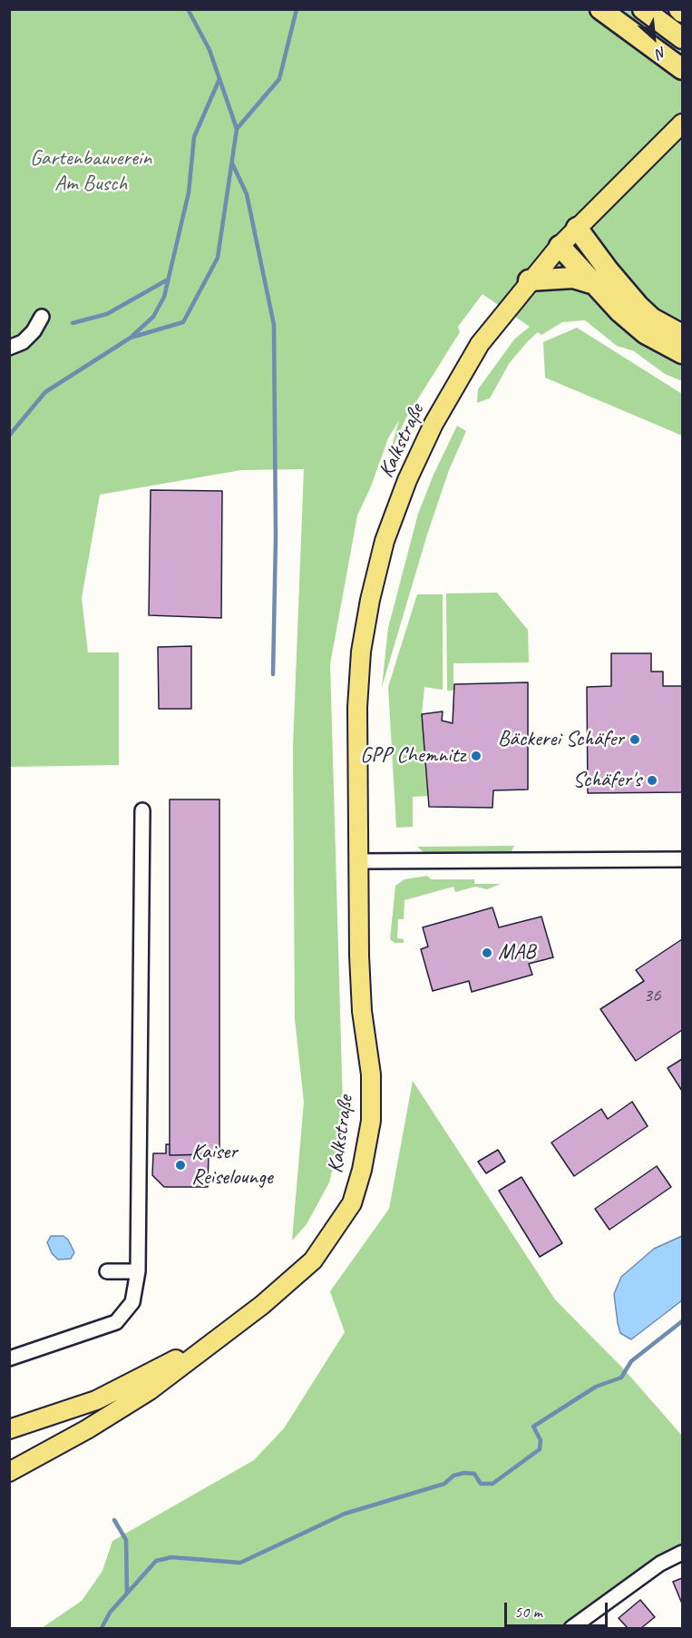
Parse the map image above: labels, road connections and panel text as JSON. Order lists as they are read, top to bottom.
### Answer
{
  "streets": {
    "main road": ["Kalkstraße"]
  },
  "parks": ["Gartenbauverein Am Busch"],
  "places": [
    "Bäckerei Schäfer",
    "GPP Chemnitz",
    "Schäfer's",
    "MAB",
    "Kaiser Reiselounge"
  ],
  "house_numbers": ["36"],
  "scale_bar": "50 m",
  "north": "bottom right"
}
